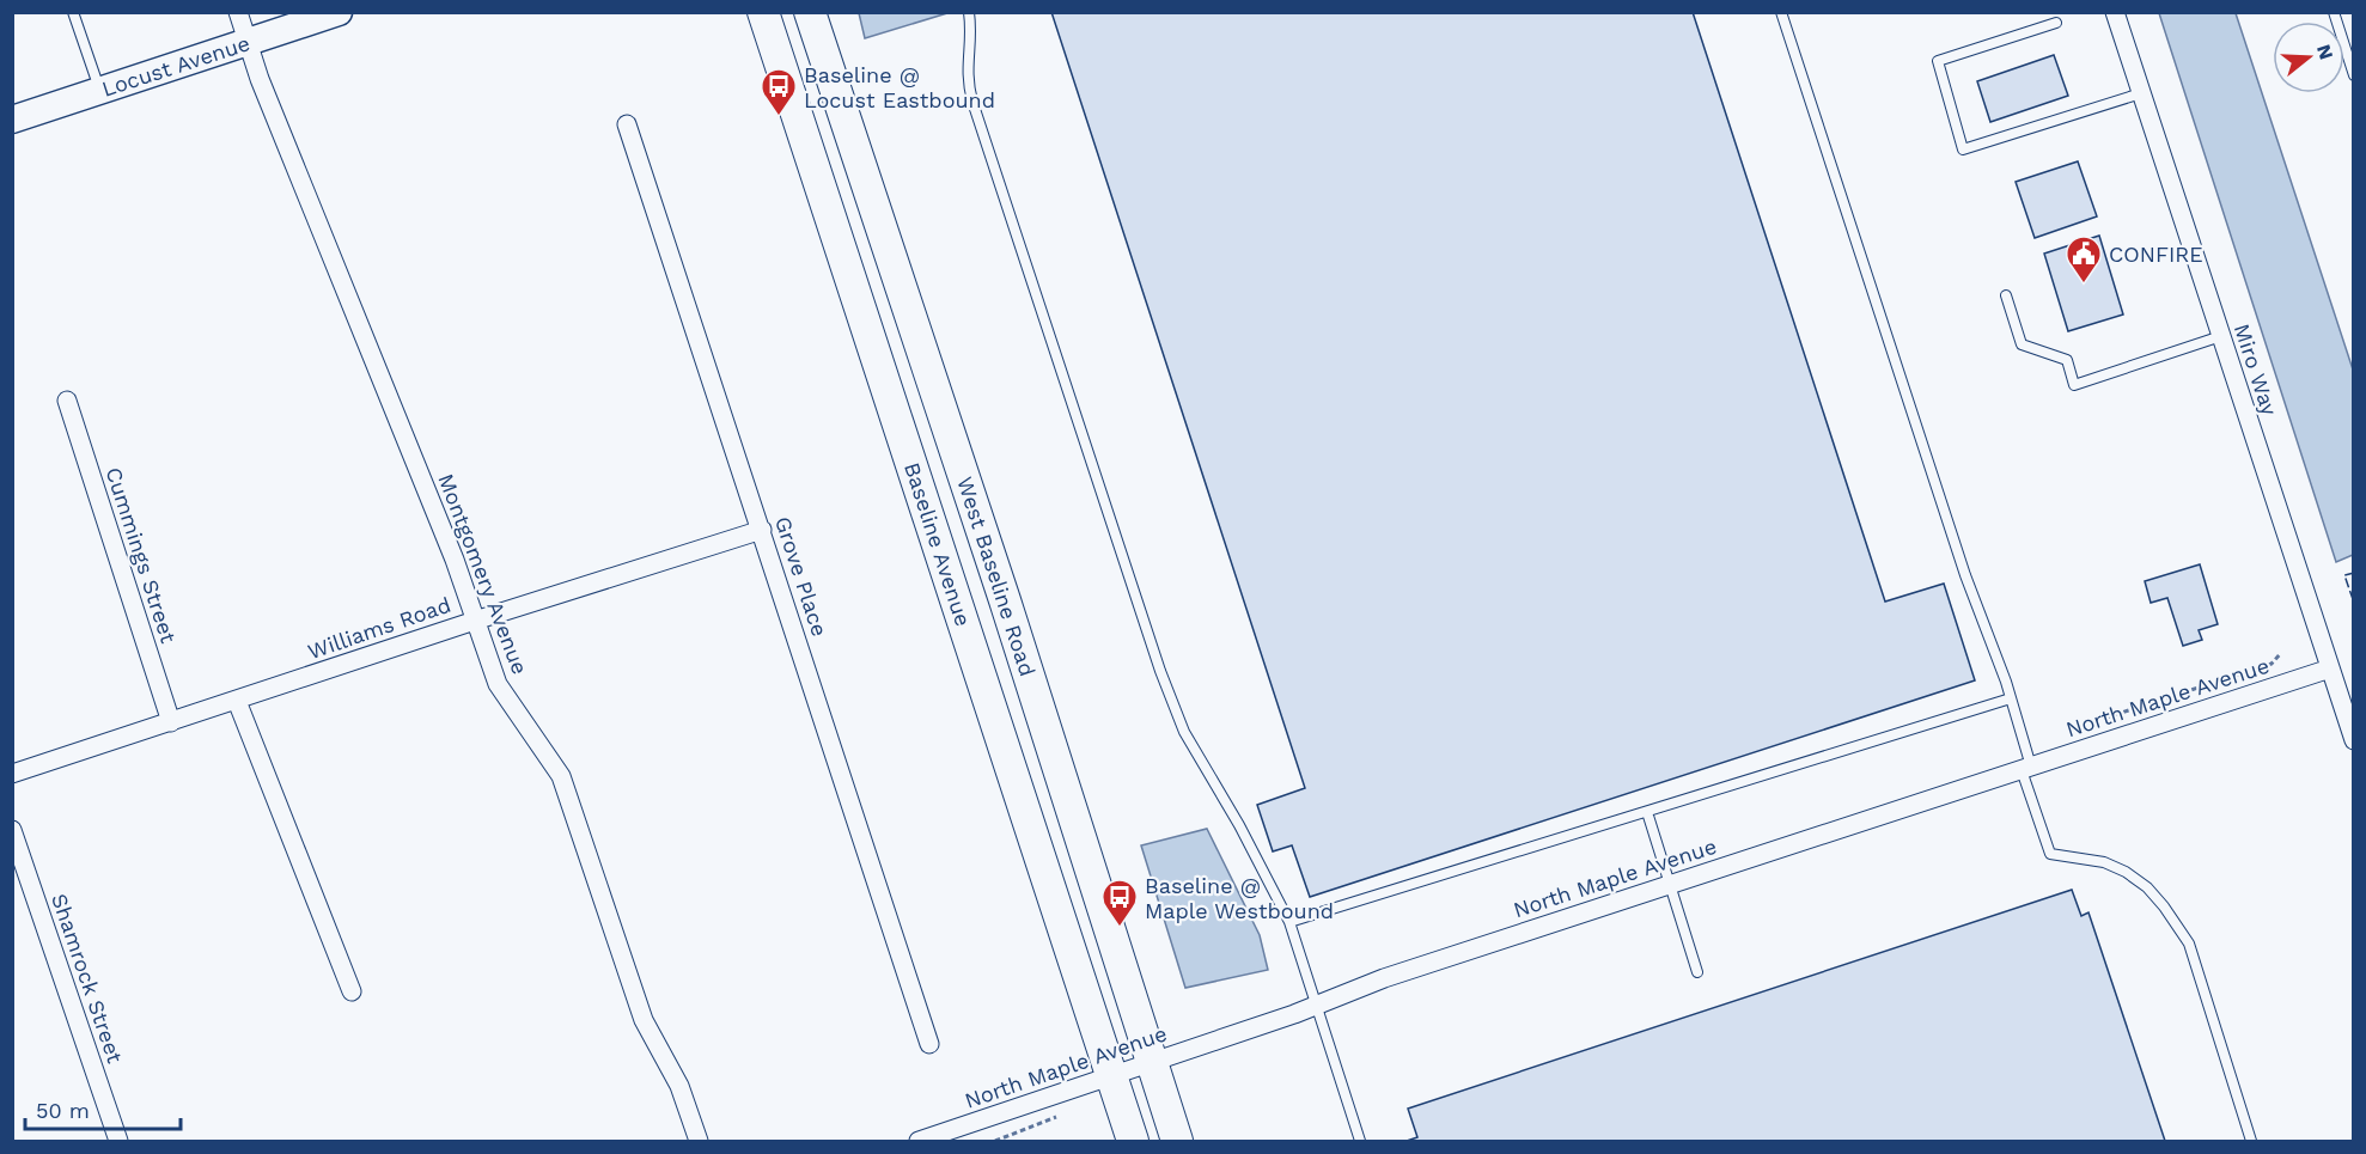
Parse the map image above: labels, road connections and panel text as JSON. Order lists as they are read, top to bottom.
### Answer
{
  "streets": {
    "main road": ["Baseline Avenue", "West Baseline Road"],
    "street": [
      "Locust Avenue",
      "Miro Way",
      "Cummings Street",
      "Montgomery Avenue",
      "Grove Place",
      "Williams Road",
      "North Maple Avenue",
      "Shamrock Street"
    ]
  },
  "crossings": [
    ["Locust Avenue", "Montgomery Avenue"],
    ["Miro Way", "North Maple Avenue"],
    ["Baseline Avenue", "North Maple Avenue"],
    ["Cummings Street", "Williams Road"],
    ["Montgomery Avenue", "Williams Road"],
    ["Grove Place", "Williams Road"],
    ["West Baseline Road", "North Maple Avenue"]
  ],
  "places": {
    "bus stop": ["Baseline @ Locust Eastbound", "Baseline @ Maple Westbound"],
    "public building": ["CONFIRE"]
  },
  "scale_bar": "50 m",
  "north": "right"
}
